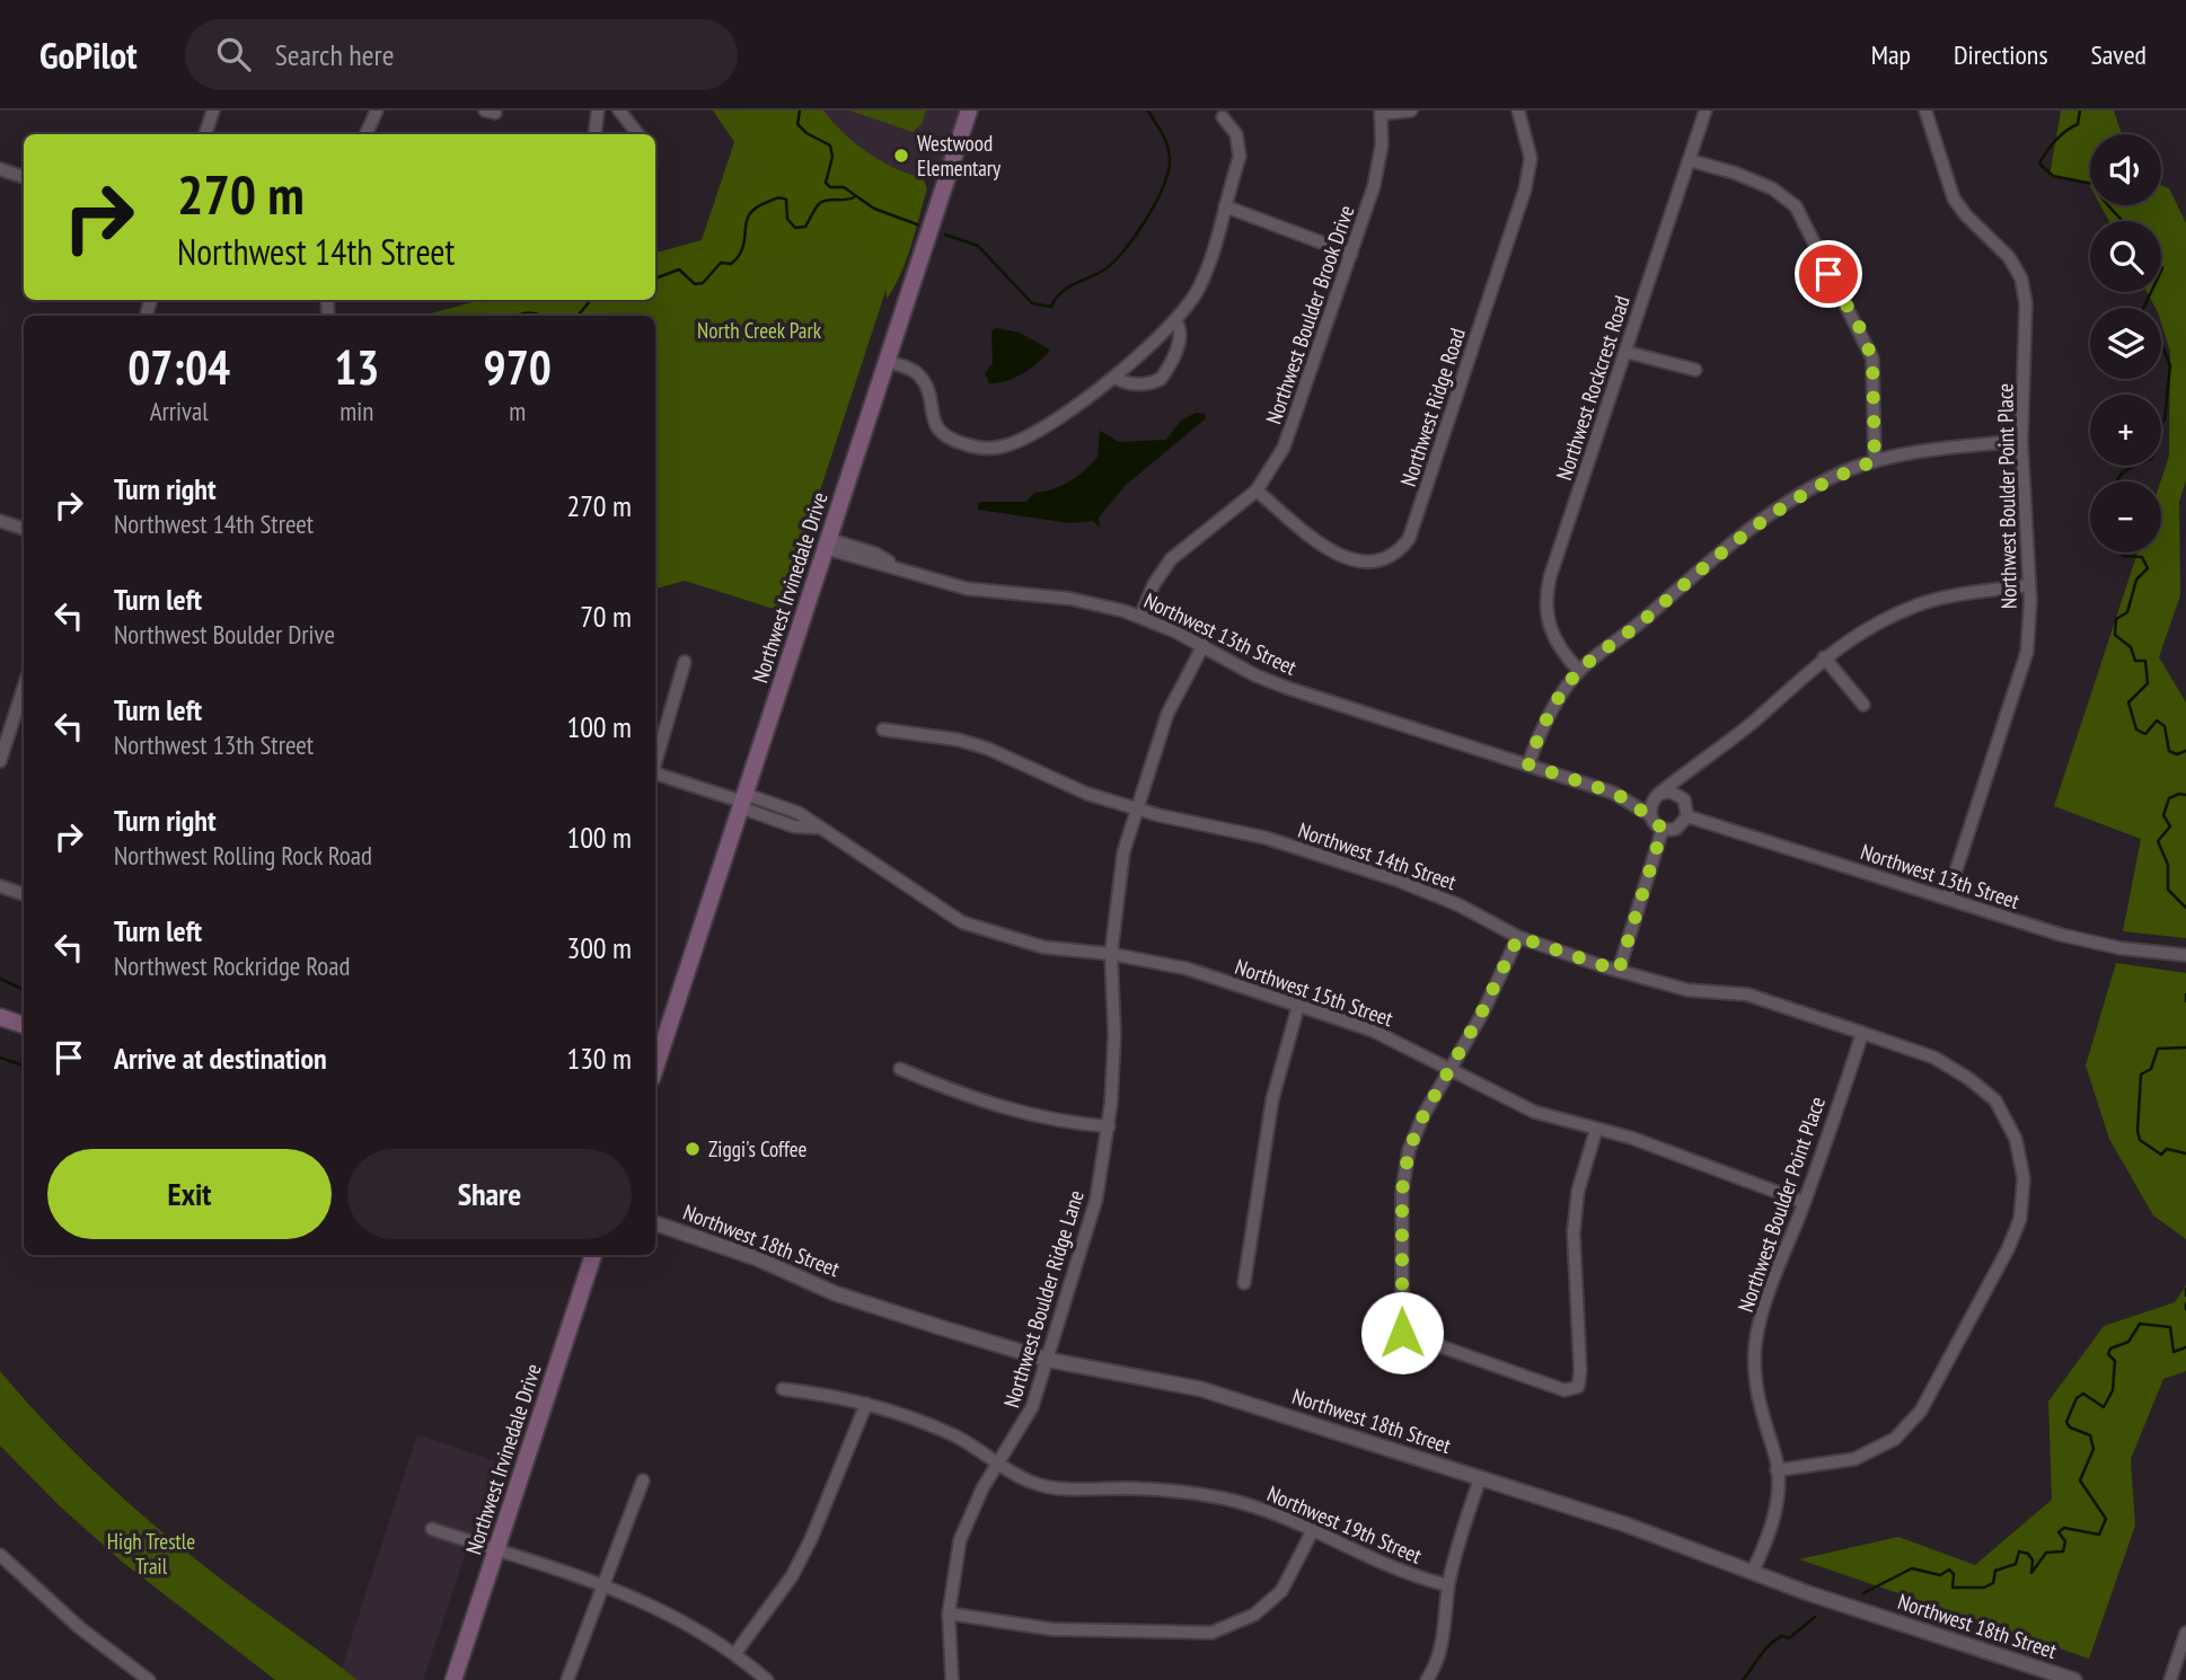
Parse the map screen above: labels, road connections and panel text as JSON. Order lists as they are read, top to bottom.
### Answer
{
  "streets": {
    "main road": ["Northwest Irvinedale Drive"],
    "street": [
      "Northwest Boulder Brook Drive",
      "Northwest Rockcrest Road",
      "Northwest Ridge Road",
      "Northwest Boulder Point Place",
      "Northwest 13th Street",
      "Northwest 14th Street",
      "Northwest 15th Street",
      "Northwest 18th Street",
      "Northwest Boulder Ridge Lane",
      "Northwest 19th Street"
    ]
  },
  "crossings": [
    ["Northwest Boulder Brook Drive", "Northwest Ridge Road"],
    ["Northwest Boulder Brook Drive", "Northwest 13th Street"],
    ["Northwest Boulder Point Place", "Northwest 13th Street"],
    ["Northwest Boulder Point Place", "Northwest 14th Street"],
    ["Northwest Boulder Point Place", "Northwest 15th Street"],
    ["Northwest Boulder Point Place", "Northwest 18th Street"],
    ["Northwest Irvinedale Drive", "Northwest 13th Street"],
    ["Northwest Irvinedale Drive", "Northwest 15th Street"],
    ["Northwest 13th Street", "Northwest Boulder Ridge Lane"],
    ["Northwest 14th Street", "Northwest Boulder Ridge Lane"],
    ["Northwest 15th Street", "Northwest Boulder Ridge Lane"],
    ["Northwest 18th Street", "Northwest Boulder Ridge Lane"],
    ["Northwest Boulder Ridge Lane", "Northwest 19th Street"]
  ],
  "parks": ["North Creek Park", "High Trestle Trail"],
  "places": ["Westwood Elementary", "Ziggi's Coffee"],
  "page": {
    "header": "GoPilot",
    "search": "Search here",
    "nav": ["Map", "Directions", "Saved"],
    "map_buttons": ["+", "−"],
    "turn": ["270 m", "Northwest 14th Street"],
    "eta": [
      "07:04",
      "Arrival",
      "13",
      "min",
      "970",
      "m"
    ],
    "list": [
      {
        "name": "Turn right",
        "note": "Northwest 14th Street",
        "value": "270 m"
      },
      {
        "name": "Turn left",
        "note": "Northwest Boulder Drive",
        "value": "70 m"
      },
      {
        "name": "Turn left",
        "note": "Northwest 13th Street",
        "value": "100 m"
      },
      {
        "name": "Turn right",
        "note": "Northwest Rolling Rock Road",
        "value": "100 m"
      },
      {
        "name": "Turn left",
        "note": "Northwest Rockridge Road",
        "value": "300 m"
      },
      {
        "name": "Arrive at destination",
        "value": "130 m"
      }
    ],
    "buttons": ["Exit", "Share"]
  }
}
